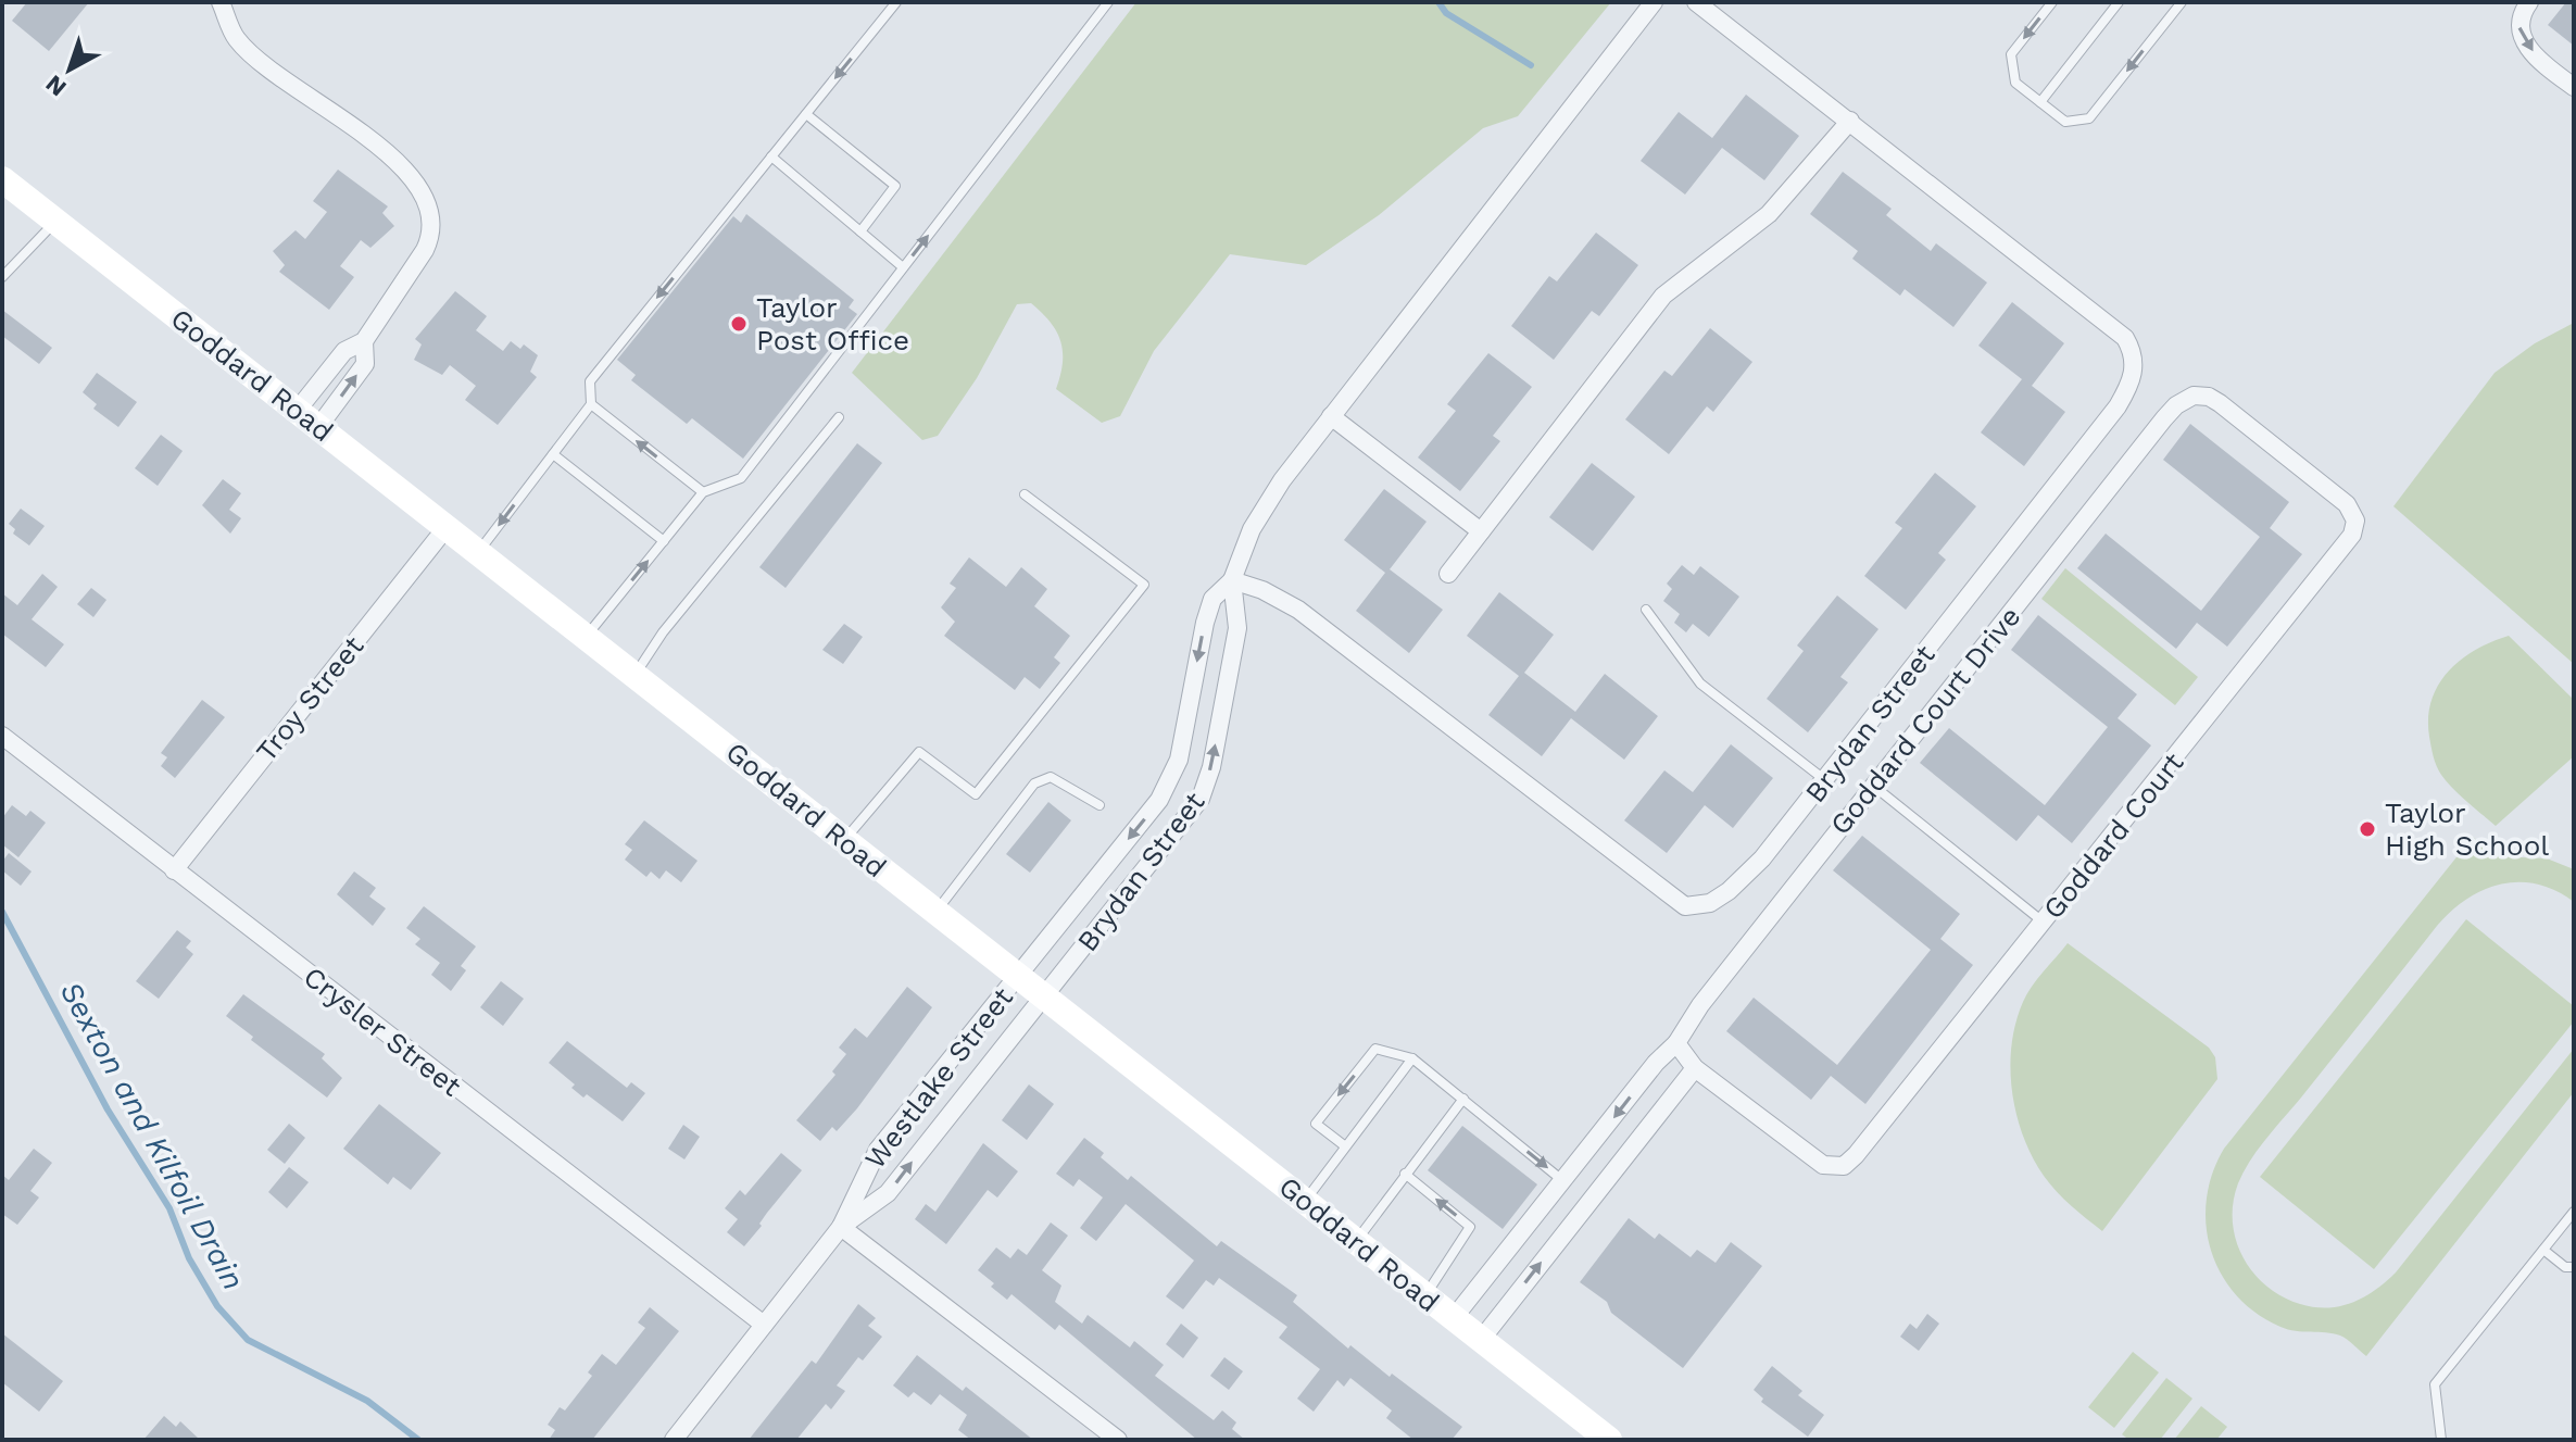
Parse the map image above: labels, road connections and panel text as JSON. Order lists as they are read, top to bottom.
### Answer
{
  "streets": {
    "main road": ["Goddard Road"],
    "street": [
      "Troy Street",
      "Goddard Court Drive",
      "Brydan Street",
      "Goddard Court",
      "Crysler Street",
      "Westlake Street"
    ]
  },
  "crossings": [
    ["Goddard Road", "Troy Street"],
    ["Goddard Road", "Brydan Street"],
    ["Goddard Road", "Westlake Street"],
    ["Troy Street", "Crysler Street"],
    ["Goddard Court Drive", "Goddard Court"],
    ["Brydan Street", "Westlake Street"],
    ["Crysler Street", "Westlake Street"]
  ],
  "water": ["Sexton and Kilfoil Drain"],
  "places": ["Taylor Post Office", "Taylor High School"],
  "north": "bottom left"
}
